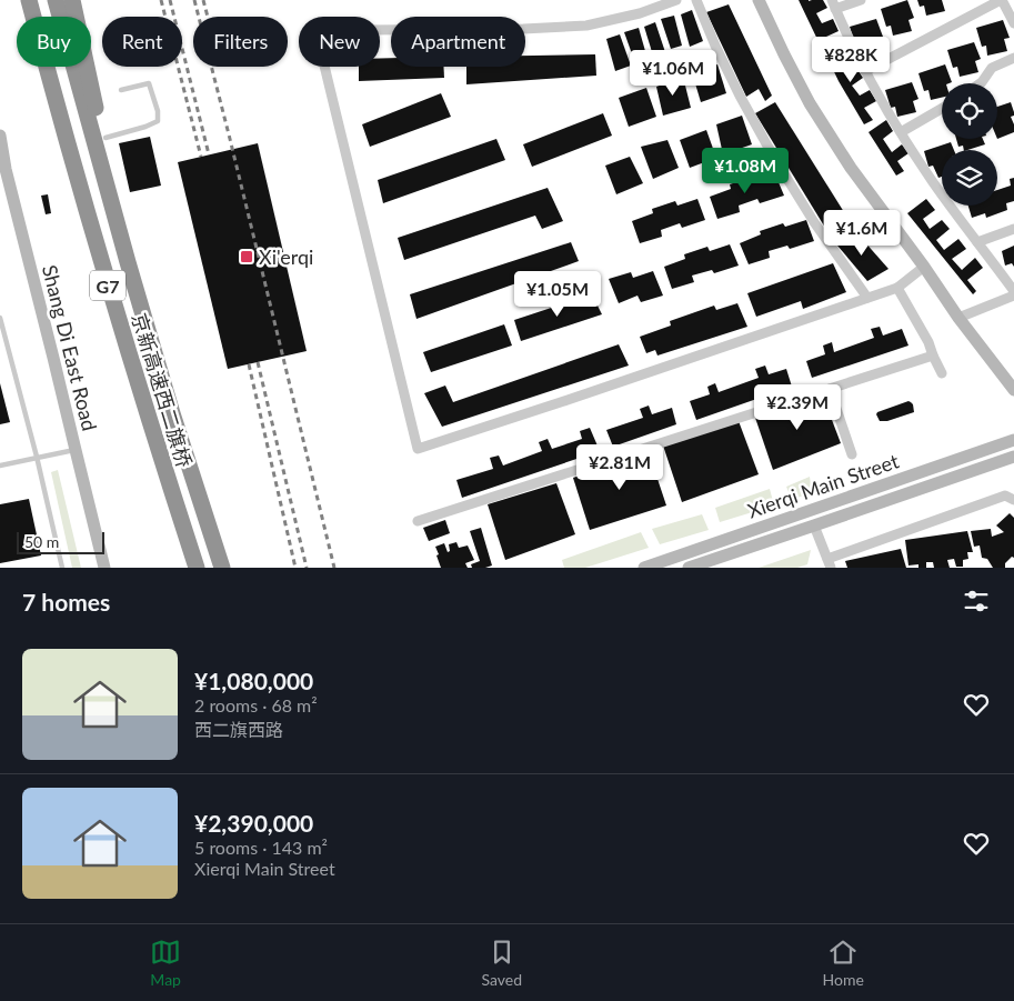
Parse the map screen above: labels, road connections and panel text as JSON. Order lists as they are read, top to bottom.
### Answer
{
  "streets": {
    "highway": ["G7", "京新高速西二旗桥"],
    "street": ["Shang Di East Road", "Xierqi Main Street"]
  },
  "places": {
    "transit": ["Xi'erqi"]
  },
  "scale_bar": "50 m",
  "page": {
    "chip": [
      "Buy",
      "Rent",
      "Filters",
      "New",
      "Apartment"
    ],
    "price": [
      "¥828K",
      "¥1.06M",
      "¥1.08M",
      "¥1.6M",
      "¥1.05M",
      "¥2.39M",
      "¥2.81M"
    ],
    "scale": "50 m",
    "heading": "7 homes",
    "list": [
      {
        "name": "¥1,080,000",
        "note": "2 rooms · 68 m² · 西二旗西路"
      },
      {
        "name": "¥2,390,000",
        "note": "5 rooms · 143 m² · Xierqi Main Street"
      }
    ],
    "tabs": ["Map", "Saved", "Home"]
  }
}
